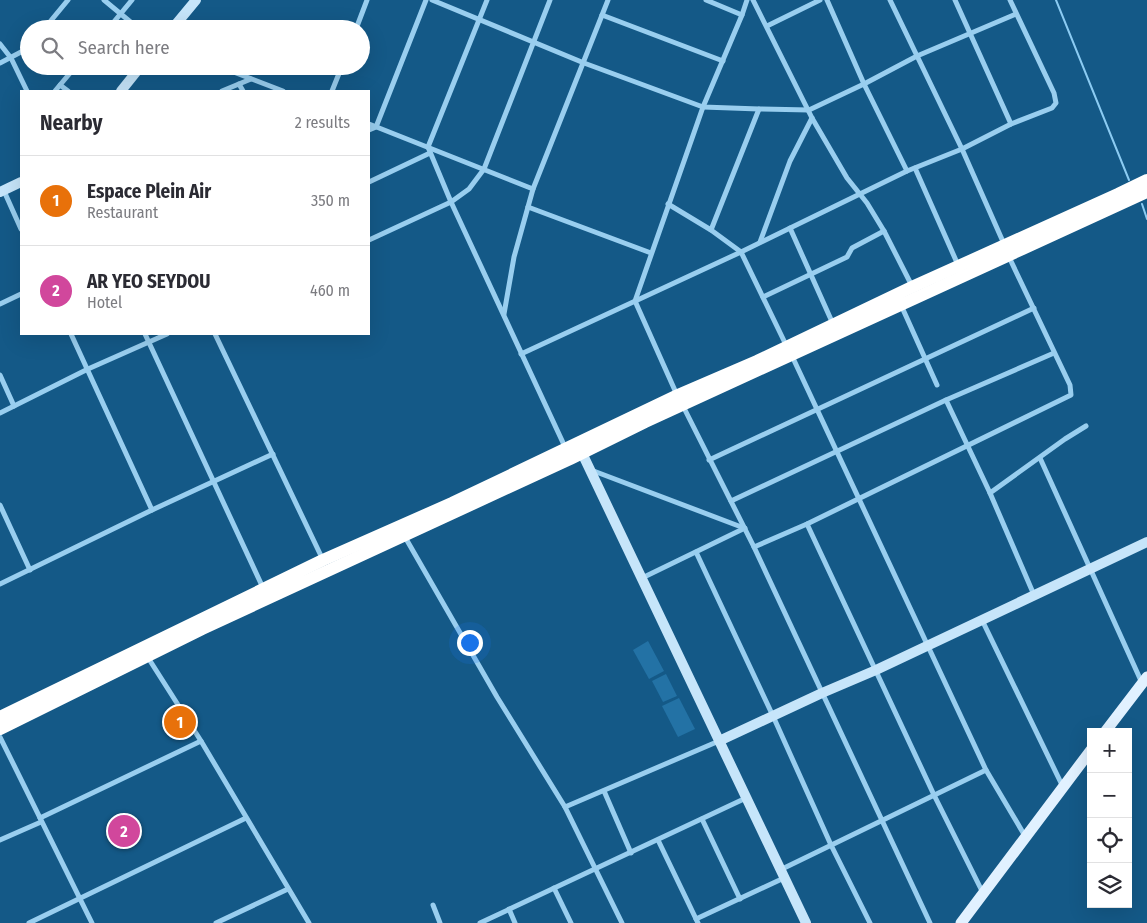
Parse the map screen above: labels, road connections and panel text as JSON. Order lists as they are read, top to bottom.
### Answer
{
  "page": {
    "search": "Search here",
    "heading": ["Nearby", "2 results"],
    "list": [
      {
        "mark": "1",
        "name": "Espace Plein Air",
        "note": "Restaurant",
        "value": "350 m"
      },
      {
        "mark": "2",
        "name": "AR YEO SEYDOU",
        "note": "Hotel",
        "value": "460 m"
      }
    ],
    "pins": ["1", "2"],
    "map_buttons": ["+", "−"]
  }
}
